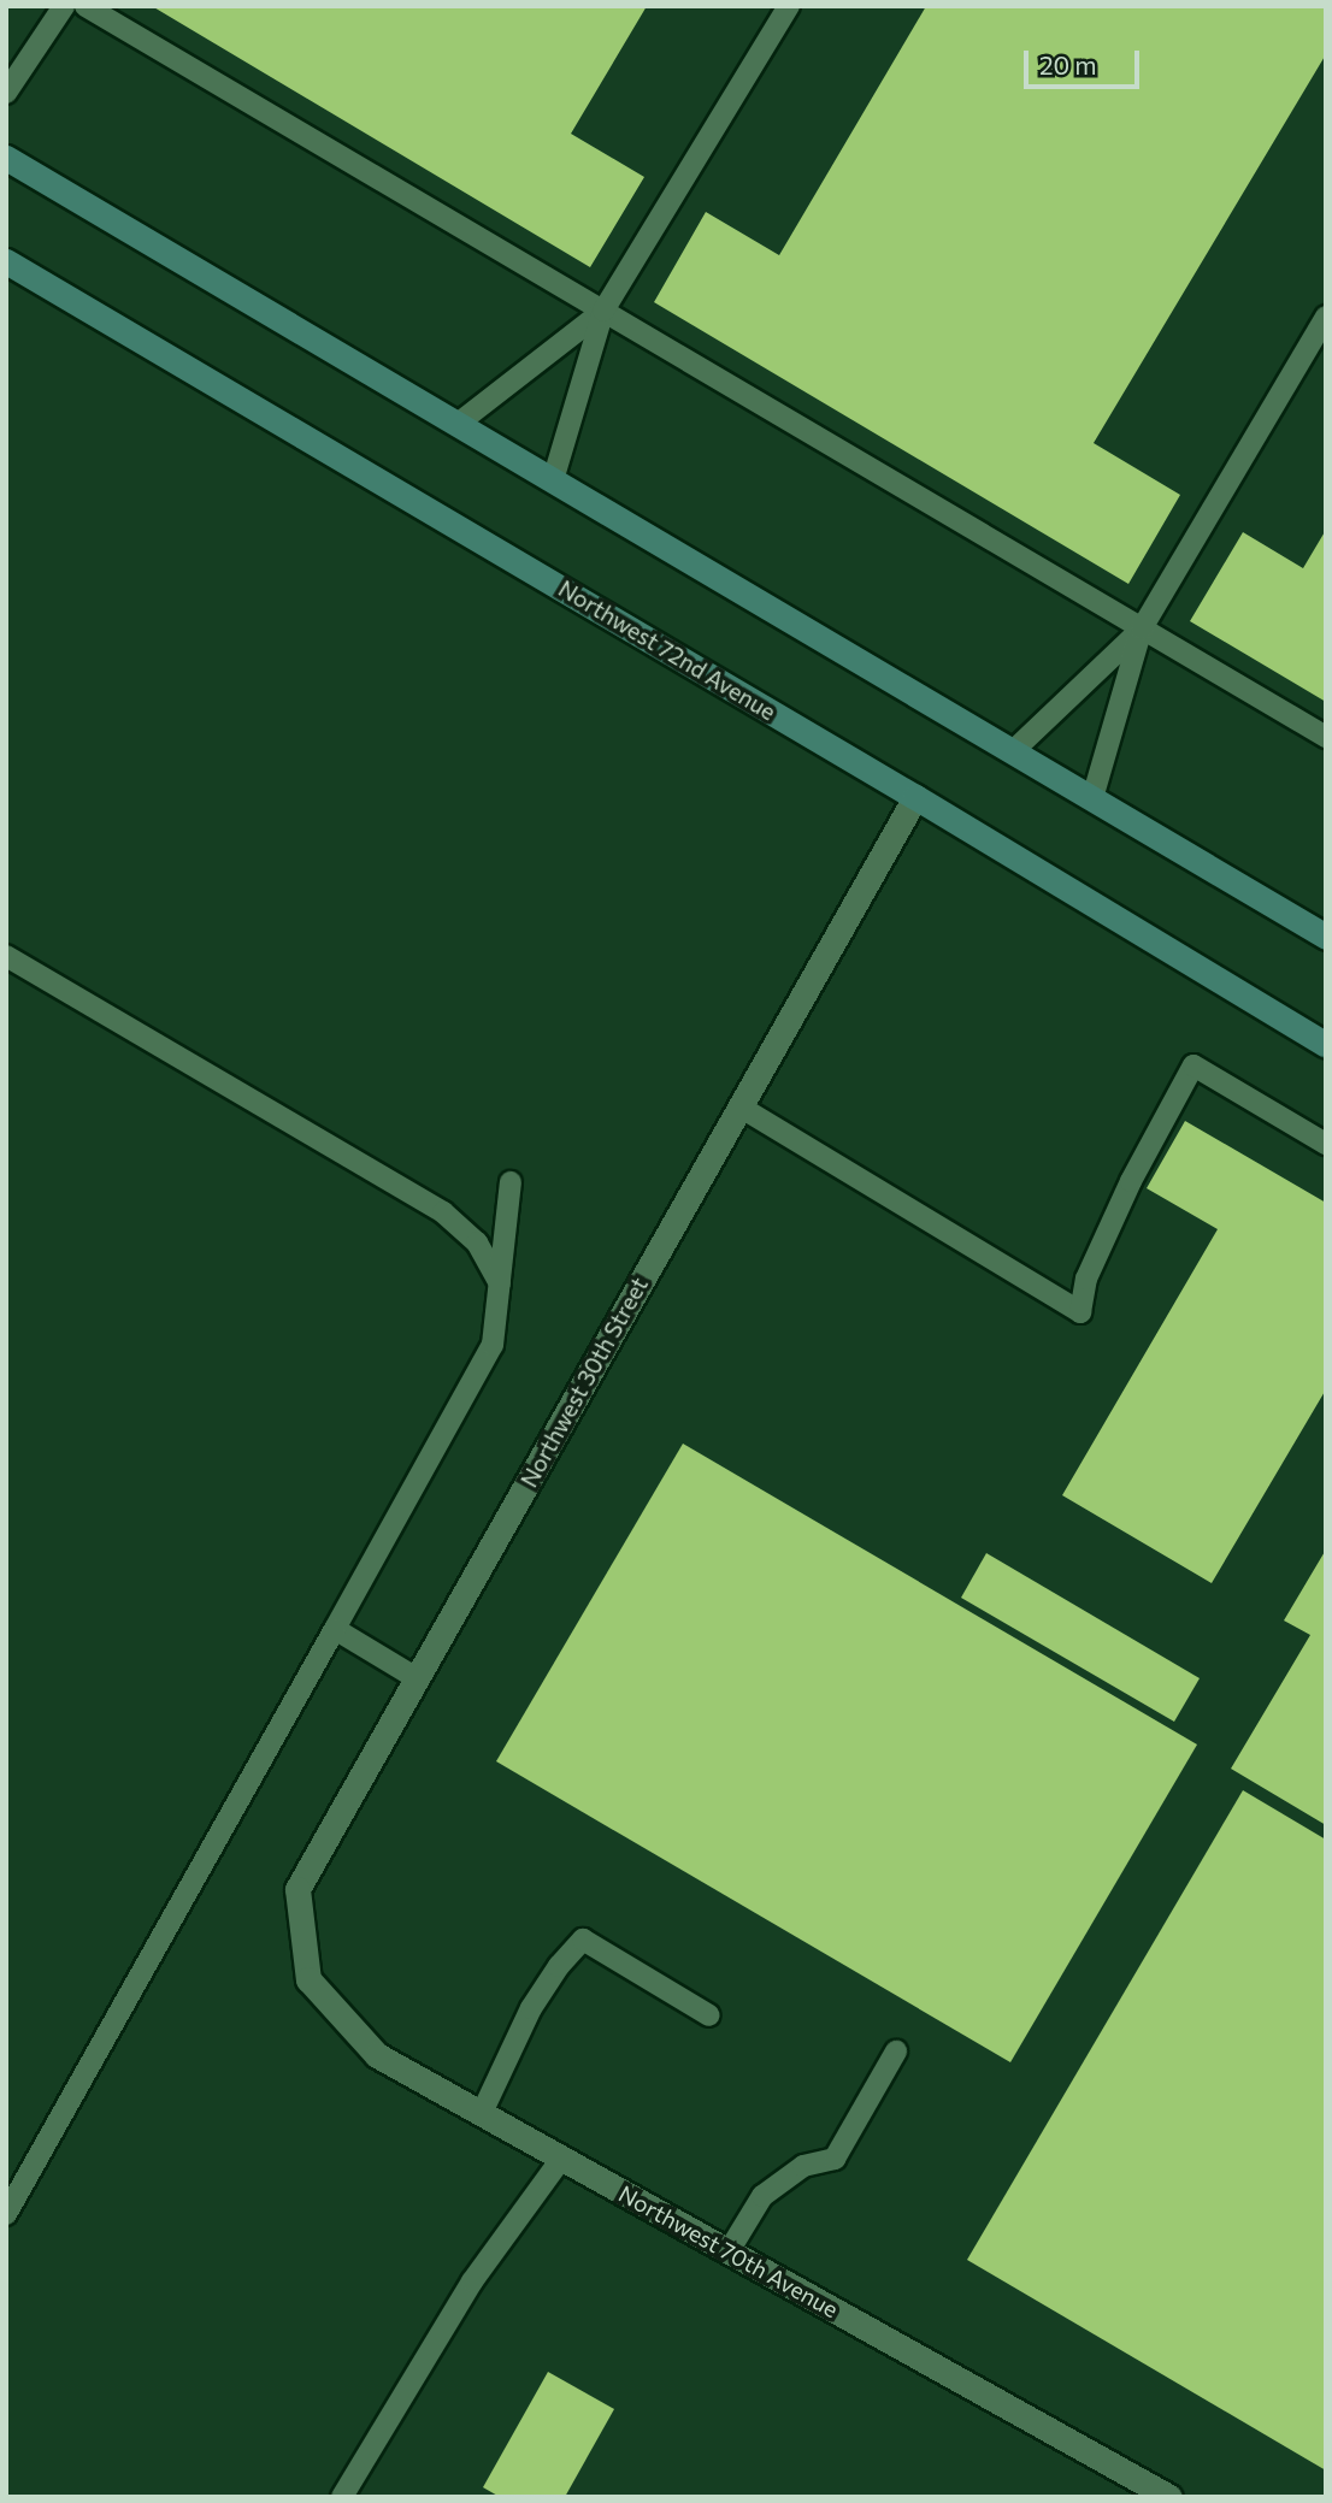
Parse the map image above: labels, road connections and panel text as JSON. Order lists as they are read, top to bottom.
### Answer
{
  "streets": {
    "main road": ["Northwest 72nd Avenue"],
    "street": ["Northwest 30th Street", "Northwest 70th Avenue"]
  },
  "crossings": [
    ["Northwest 72nd Avenue", "Northwest 30th Street"],
    ["Northwest 30th Street", "Northwest 70th Avenue"]
  ],
  "scale_bar": "20 m"
}
